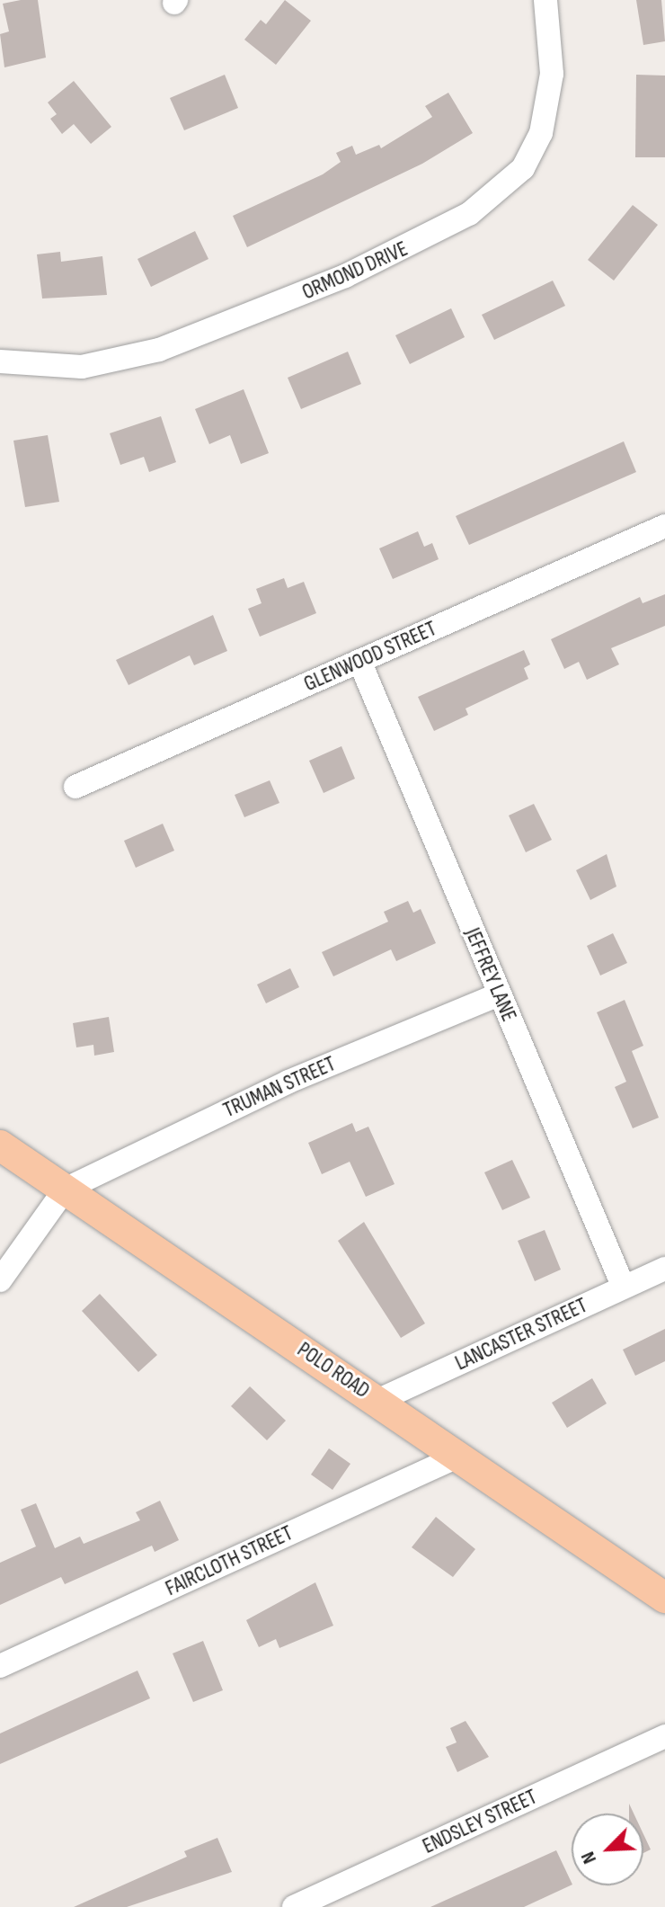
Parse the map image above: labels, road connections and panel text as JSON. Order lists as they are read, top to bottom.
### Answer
{
  "streets": {
    "main road": ["POLO ROAD"],
    "street": [
      "ORMOND DRIVE",
      "GLENWOOD STREET",
      "JEFFREY LANE",
      "TRUMAN STREET",
      "LANCASTER STREET",
      "FAIRCLOTH STREET",
      "ENDSLEY STREET"
    ]
  },
  "crossings": [
    ["GLENWOOD STREET", "JEFFREY LANE"],
    ["JEFFREY LANE", "TRUMAN STREET"],
    ["JEFFREY LANE", "LANCASTER STREET"],
    ["TRUMAN STREET", "POLO ROAD"],
    ["LANCASTER STREET", "POLO ROAD"],
    ["POLO ROAD", "FAIRCLOTH STREET"]
  ],
  "north": "bottom left"
}
